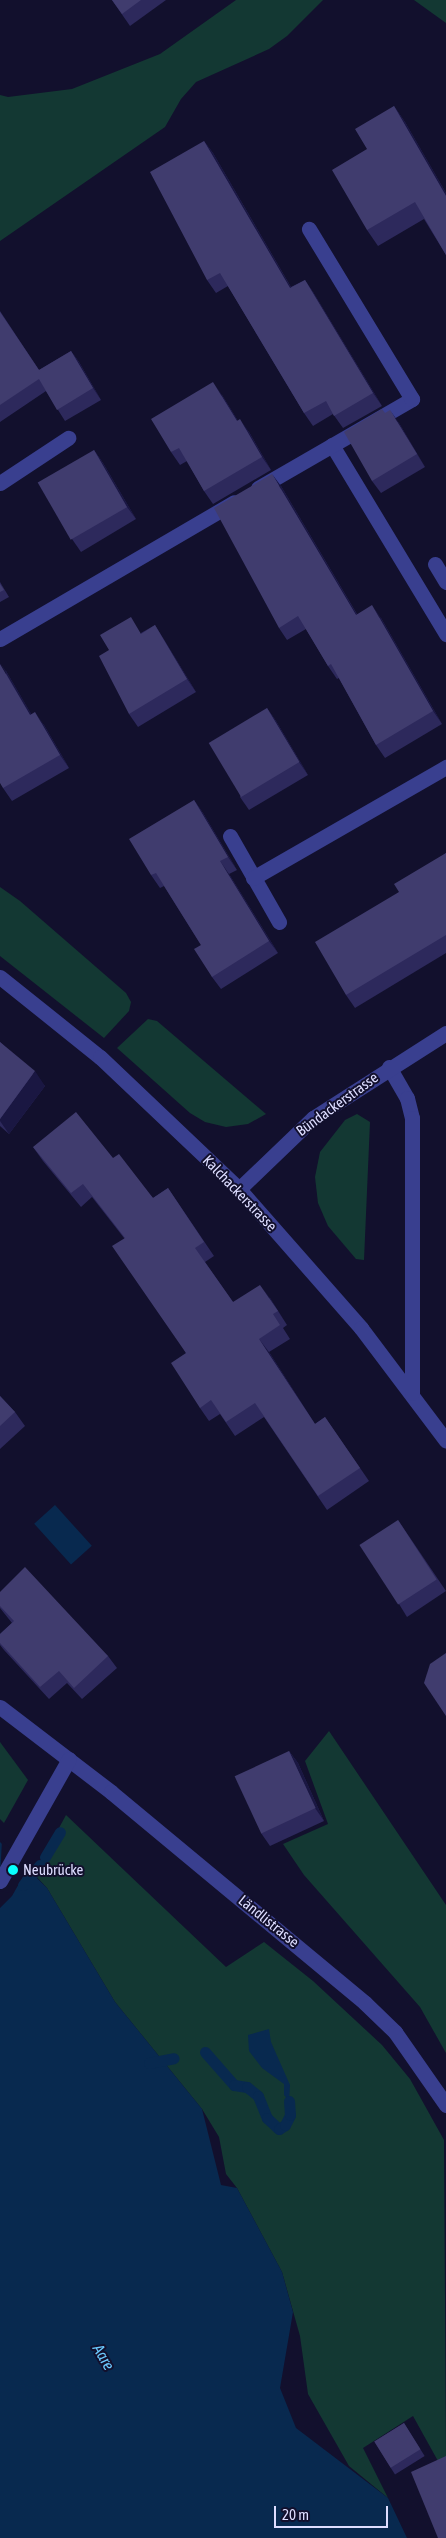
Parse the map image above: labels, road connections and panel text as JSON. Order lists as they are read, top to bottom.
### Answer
{
  "streets": {
    "street": ["Bündackerstrasse", "Kalchackerstrasse", "Ländlistrasse"]
  },
  "crossings": [
    ["Bündackerstrasse", "Kalchackerstrasse"]
  ],
  "water": ["Aare"],
  "places": ["Neubrücke"],
  "scale_bar": "20 m"
}
